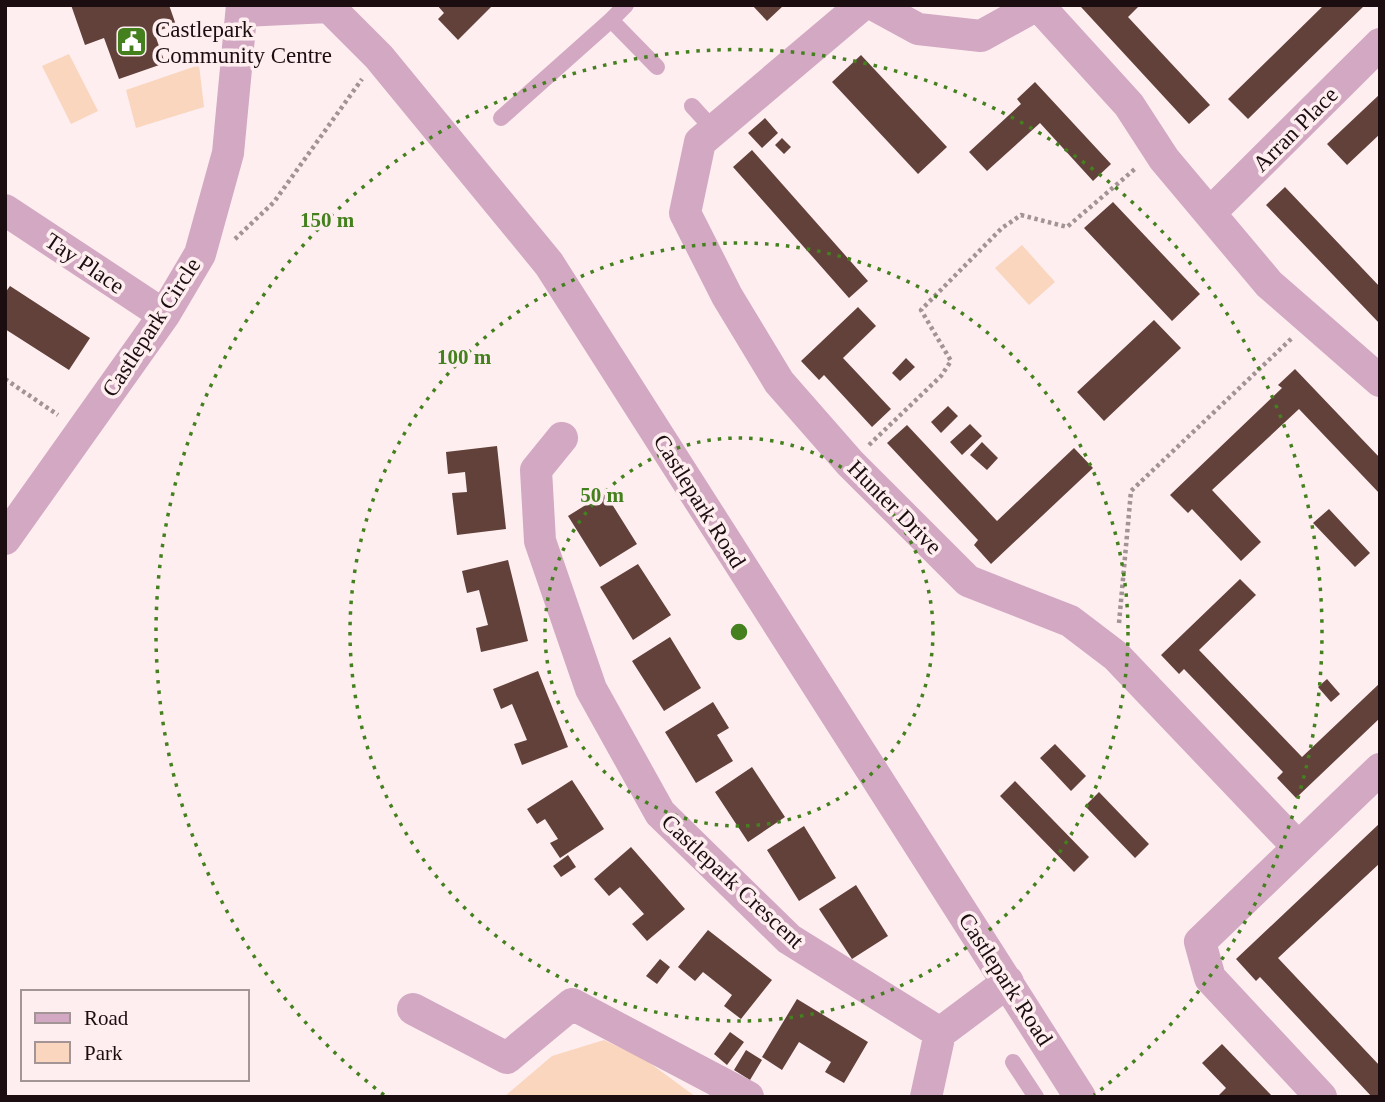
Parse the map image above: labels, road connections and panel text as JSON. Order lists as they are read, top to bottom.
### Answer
{
  "streets": {
    "street": [
      "Arran Place",
      "Tay Place",
      "Castlepark Circle",
      "Castlepark Road",
      "Hunter Drive",
      "Castlepark Crescent"
    ]
  },
  "crossings": [
    ["Tay Place", "Castlepark Circle"],
    ["Castlepark Circle", "Castlepark Road"]
  ],
  "places": {
    "public building": ["Castlepark Community Centre"]
  },
  "legend": ["Road", "Park"],
  "rings": ["150 m", "100 m", "50 m"]
}
